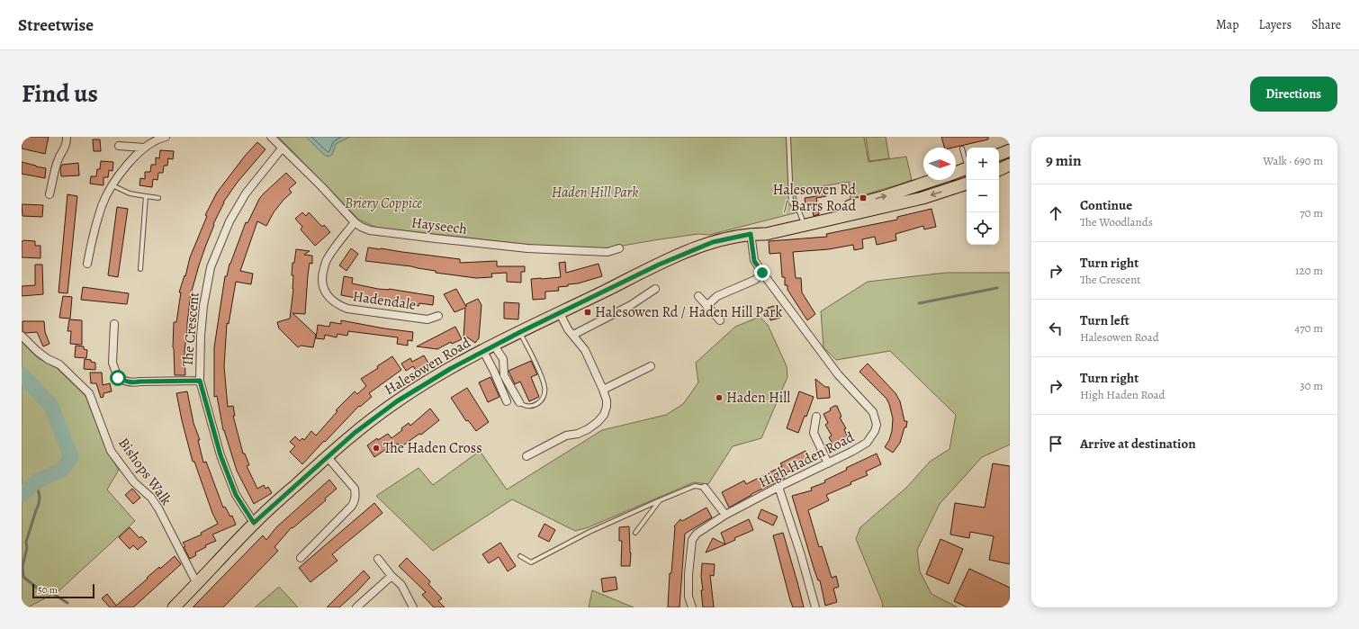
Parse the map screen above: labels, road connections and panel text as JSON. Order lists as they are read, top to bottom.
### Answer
{
  "streets": {
    "main road": ["Halesowen Road"],
    "street": [
      "Hayseech",
      "Hadendale",
      "The Crescent",
      "High Haden Road",
      "Bishops Walk"
    ]
  },
  "crossings": [
    ["Hayseech", "Hadendale"],
    ["Hayseech", "The Crescent"],
    ["The Crescent", "Halesowen Road"],
    ["Halesowen Road", "High Haden Road"],
    ["Halesowen Road", "Bishops Walk"]
  ],
  "parks": ["Haden Hill Park", "Briery Coppice"],
  "places": {
    "transit": ["Halesowen Rd / Barrs Road", "Halesowen Rd / Haden Hill Park"],
    "other": ["Haden Hill", "The Haden Cross"]
  },
  "scale_bar": "50 m",
  "north": "right",
  "page": {
    "header": "Streetwise",
    "nav": ["Map", "Layers", "Share"],
    "title": "Find us",
    "buttons": "Directions",
    "heading": ["9 min", "Walk · 690 m"],
    "map_buttons": ["+", "−"],
    "list": [
      ["Continue", "The Woodlands", "70 m"],
      ["Turn right", "The Crescent", "120 m"],
      ["Turn left", "Halesowen Road", "470 m"],
      ["Turn right", "High Haden Road", "30 m"],
      "Arrive at destination"
    ],
    "scale": "50 m"
  }
}
